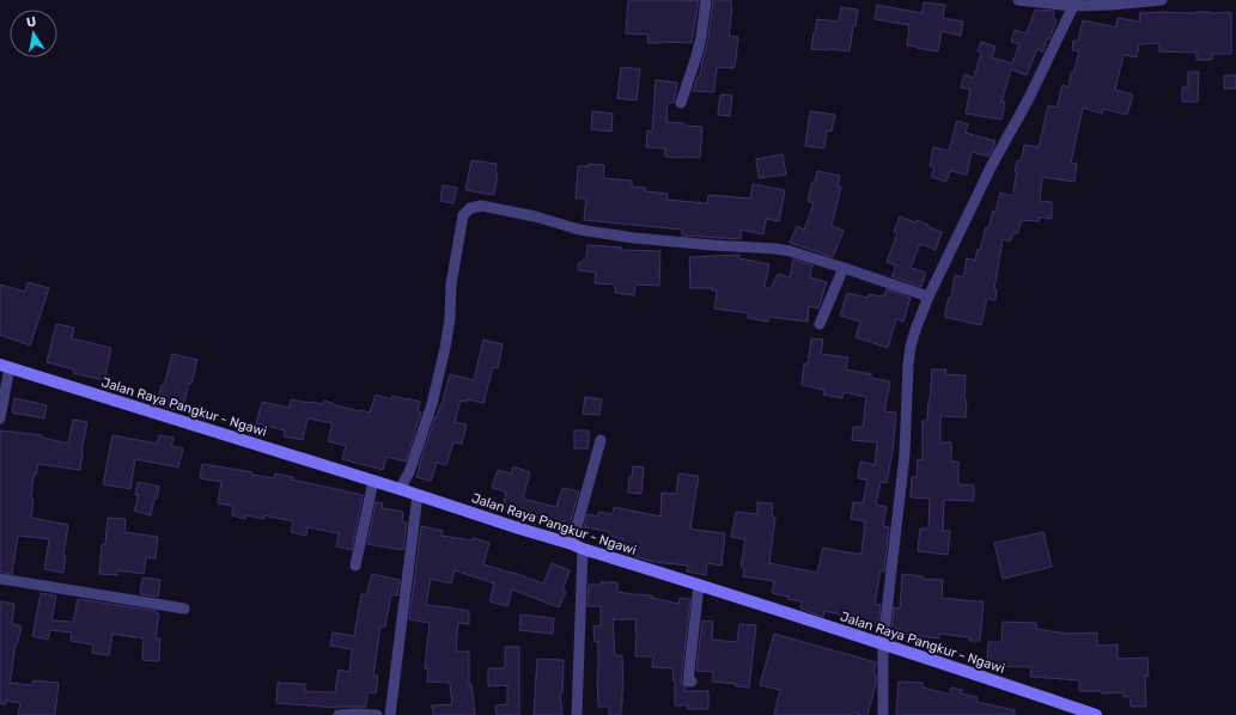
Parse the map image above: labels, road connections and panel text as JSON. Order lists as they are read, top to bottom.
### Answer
{
  "streets": {
    "main road": ["Jalan Raya Pangkur - Ngawi"]
  },
  "north": "top"
}
